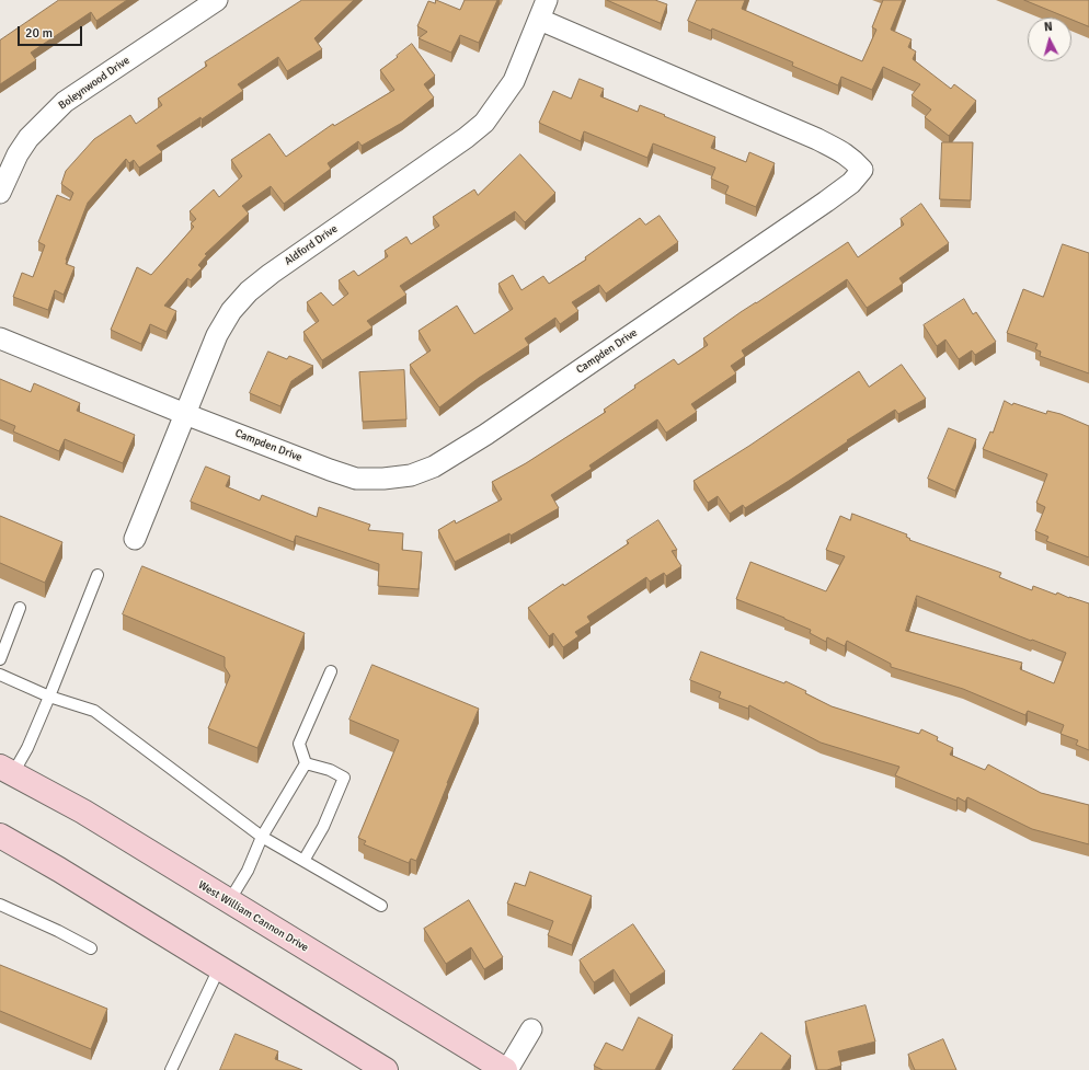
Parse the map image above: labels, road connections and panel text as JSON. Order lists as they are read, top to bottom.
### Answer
{
  "streets": {
    "main road": ["West William Cannon Drive"],
    "street": ["Boleynwood Drive", "Aldford Drive", "Campden Drive"]
  },
  "crossings": [
    ["Aldford Drive", "Campden Drive"]
  ],
  "scale_bar": "20 m",
  "north": "top"
}
